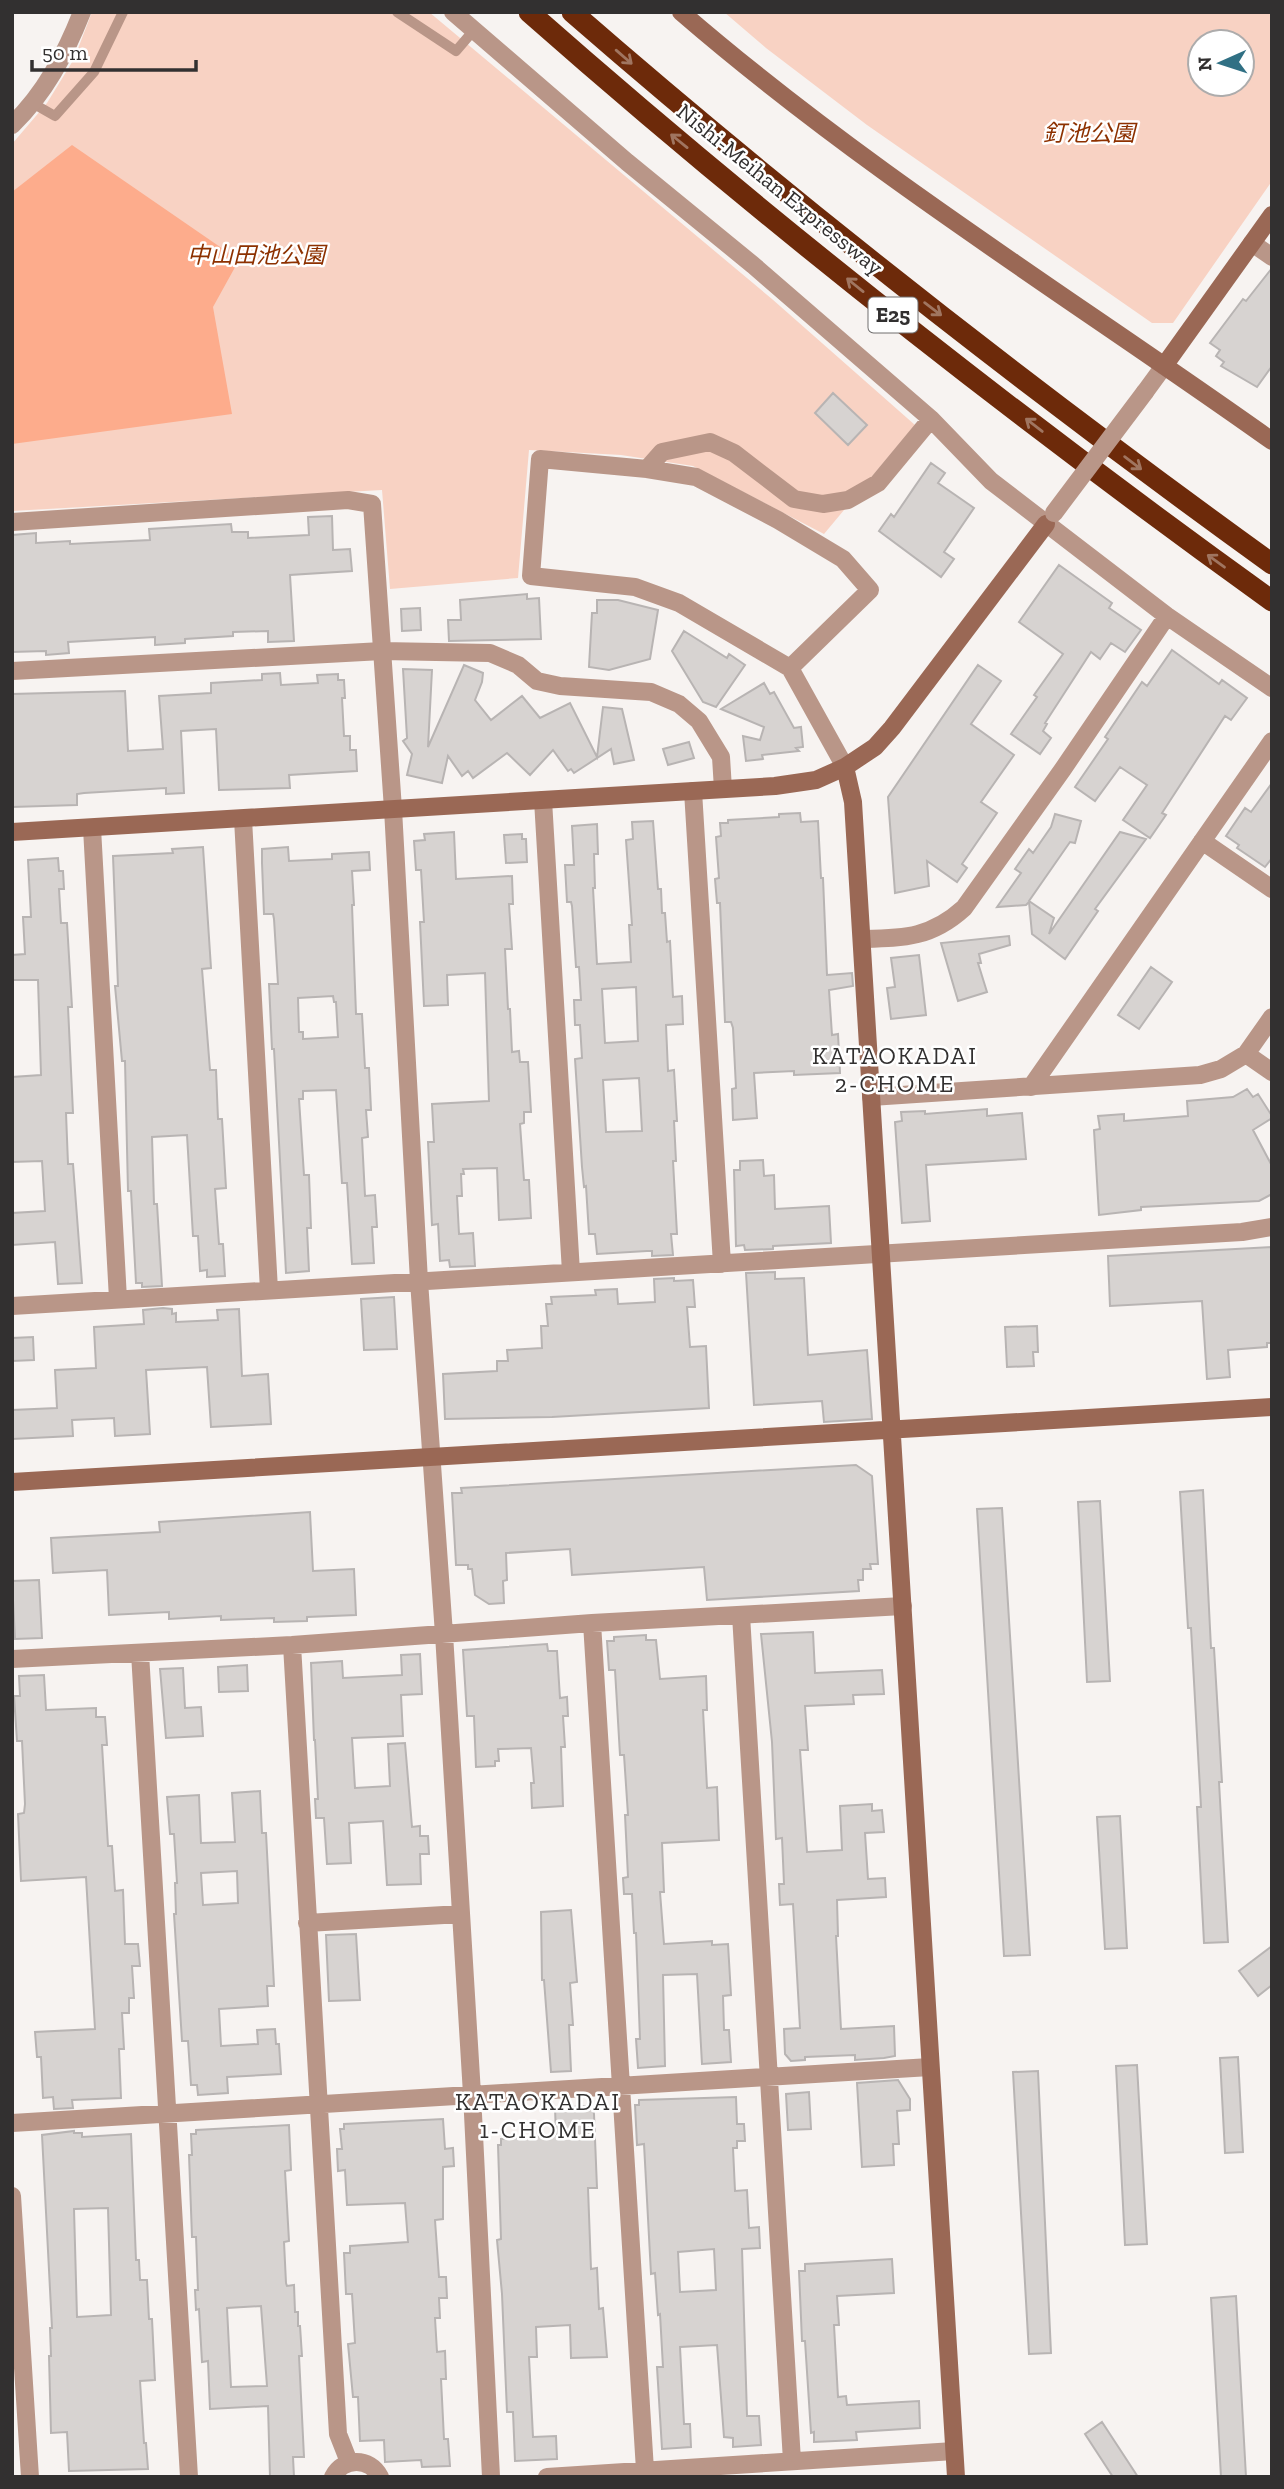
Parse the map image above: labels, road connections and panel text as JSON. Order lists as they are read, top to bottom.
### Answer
{
  "streets": {
    "highway": ["Nishi-Meihan Expressway", "E25"]
  },
  "districts": ["KATAOKADAI 2-CHOME", "KATAOKADAI 1-CHOME"],
  "parks": ["釘池公園", "中山田池公園"],
  "scale_bar": "50 m",
  "north": "left"
}
